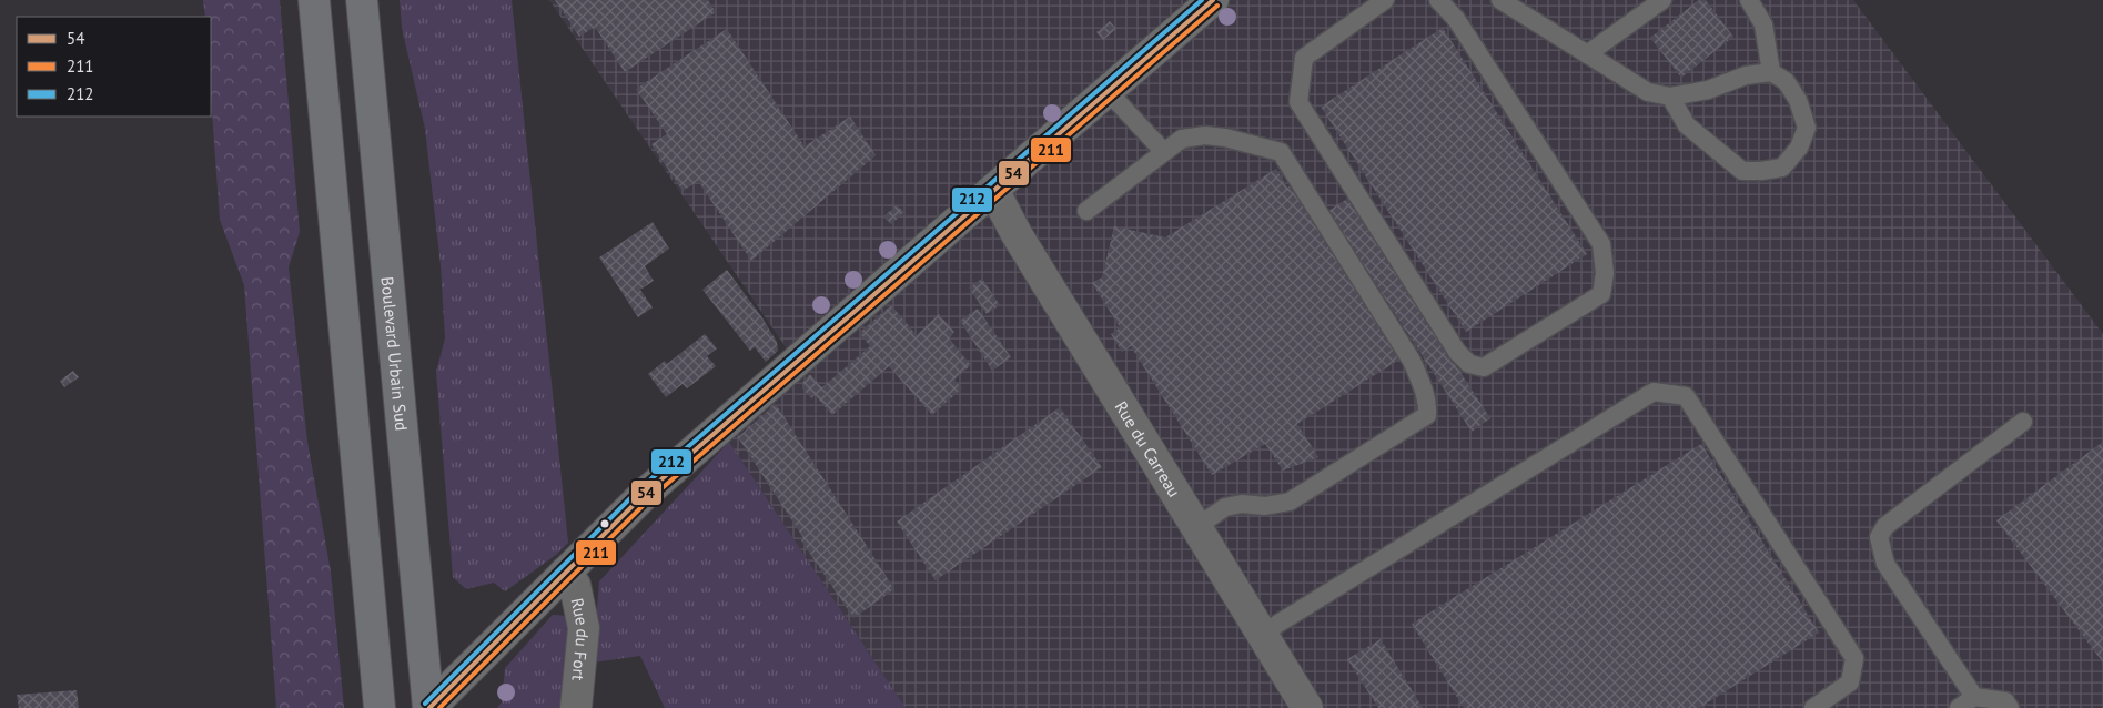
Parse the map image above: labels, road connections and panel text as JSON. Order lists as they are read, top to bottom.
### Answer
{
  "streets": {
    "highway": ["Boulevard Urbain Sud"],
    "street": ["Rue du Carreau", "Rue du Fort"]
  },
  "lines": ["transit line 54", "transit line 212", "transit line 211"],
  "legend": ["54", "211", "212"]
}
